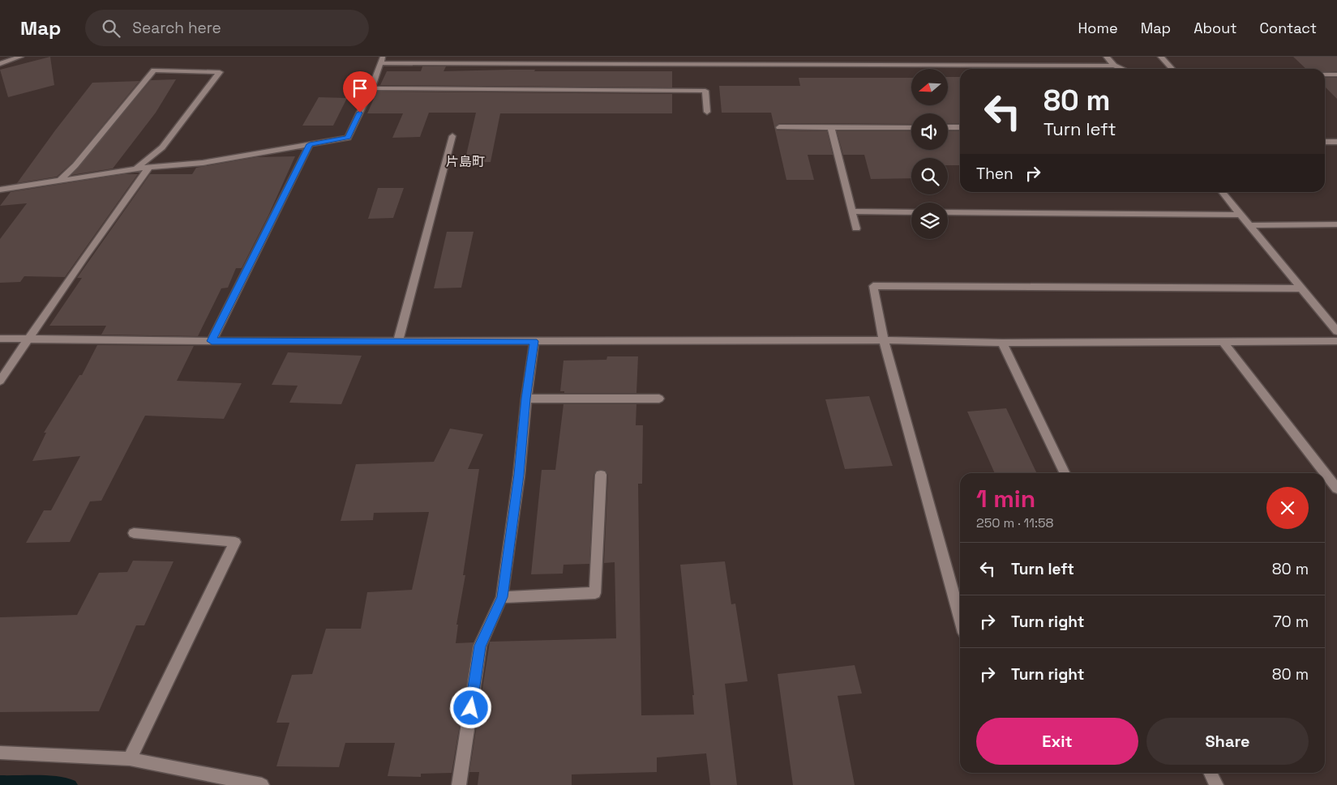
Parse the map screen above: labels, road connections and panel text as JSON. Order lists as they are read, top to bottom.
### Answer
{
  "districts": ["片島町"],
  "north": "left",
  "page": {
    "header": "Map",
    "search": "Search here",
    "nav": [
      "Home",
      "Map",
      "About",
      "Contact"
    ],
    "turn": ["80 m", "Turn left"],
    "then": "Then",
    "heading": ["1 min", "250 m · 11:58"],
    "list": [
      {
        "name": "Turn left",
        "value": "80 m"
      },
      {
        "name": "Turn right",
        "value": "70 m"
      },
      {
        "name": "Turn right",
        "value": "80 m"
      }
    ],
    "buttons": ["Exit", "Share"]
  }
}
